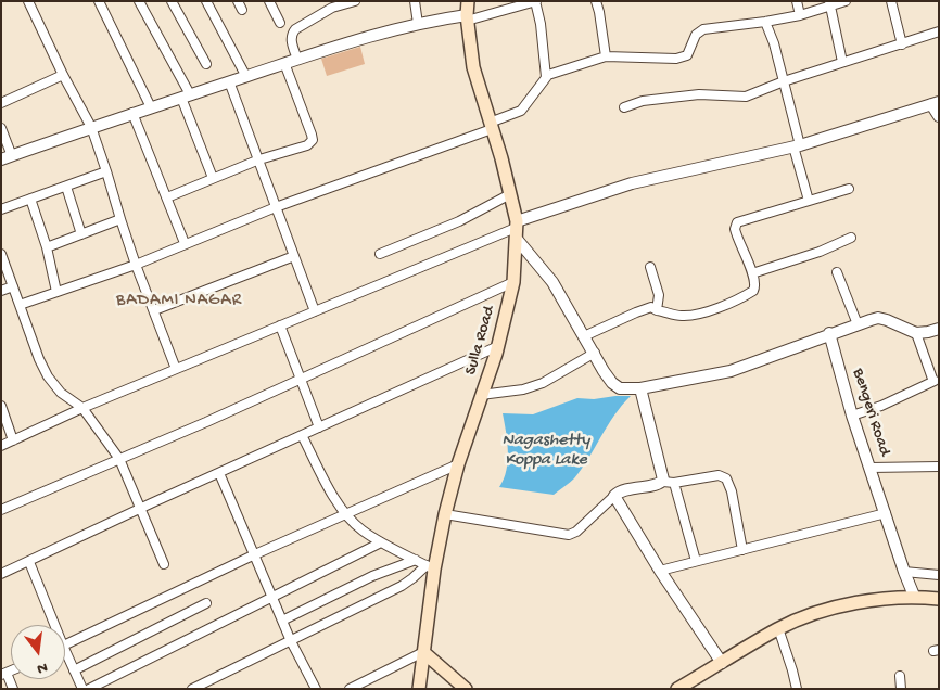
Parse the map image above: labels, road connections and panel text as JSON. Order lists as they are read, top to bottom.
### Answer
{
  "streets": {
    "main road": ["Sulla Road"],
    "street": ["Bengeri Road"]
  },
  "districts": ["BADAMI NAGAR"],
  "water": ["Nagashetty Koppa Lake"],
  "north": "bottom"
}
